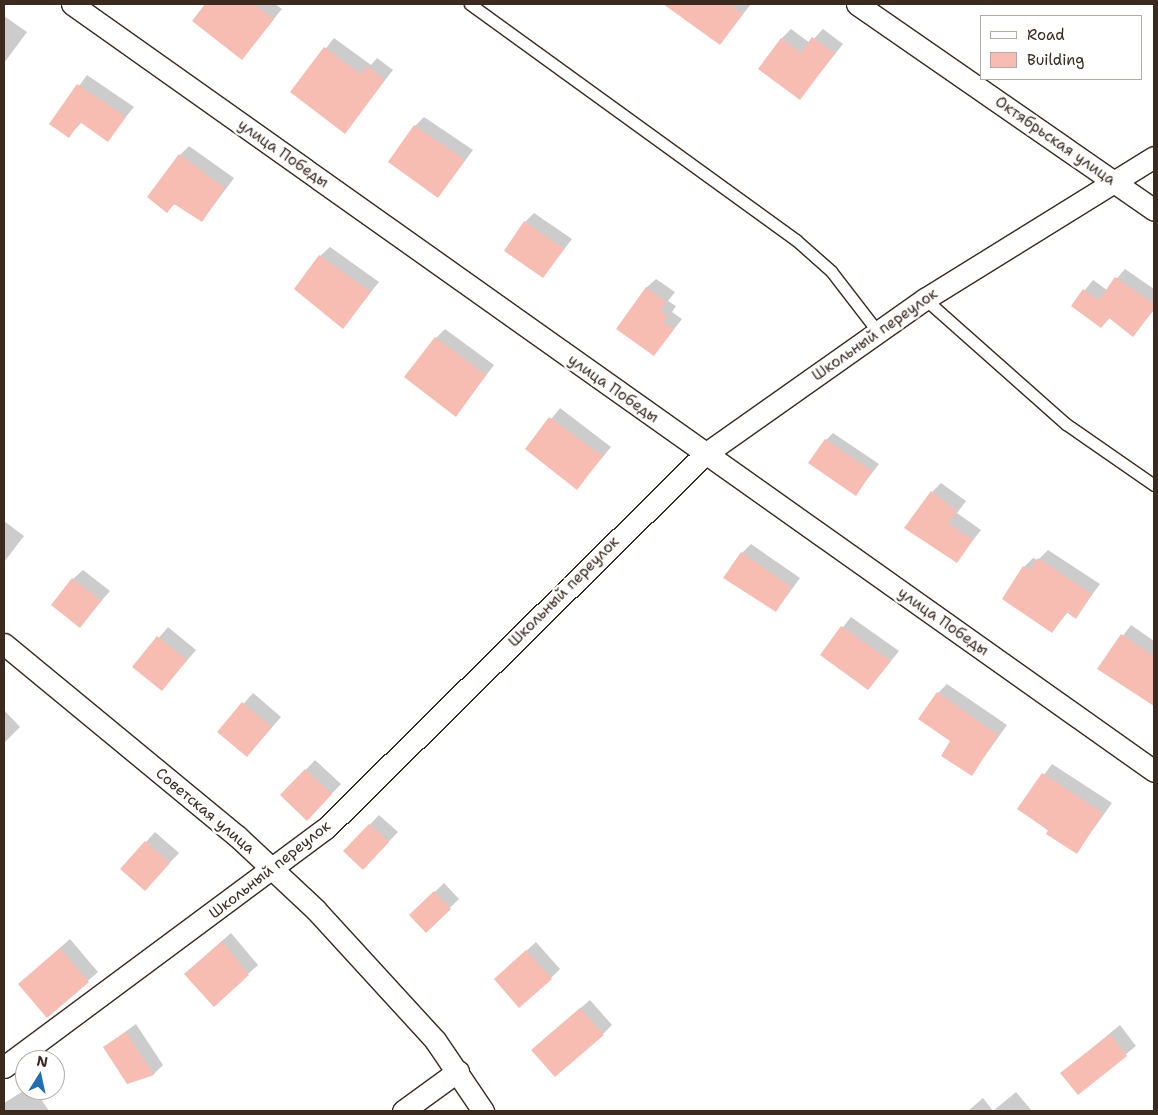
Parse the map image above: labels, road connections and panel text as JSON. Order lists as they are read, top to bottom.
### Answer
{
  "streets": {
    "street": [
      "Октябрьская улица",
      "улица Победы",
      "Школьный переулок",
      "Советская улица"
    ]
  },
  "crossings": [
    ["Октябрьская улица", "Школьный переулок"],
    ["улица Победы", "Школьный переулок"],
    ["Школьный переулок", "Советская улица"]
  ],
  "legend": ["Road", "Building"],
  "north": "top"
}
